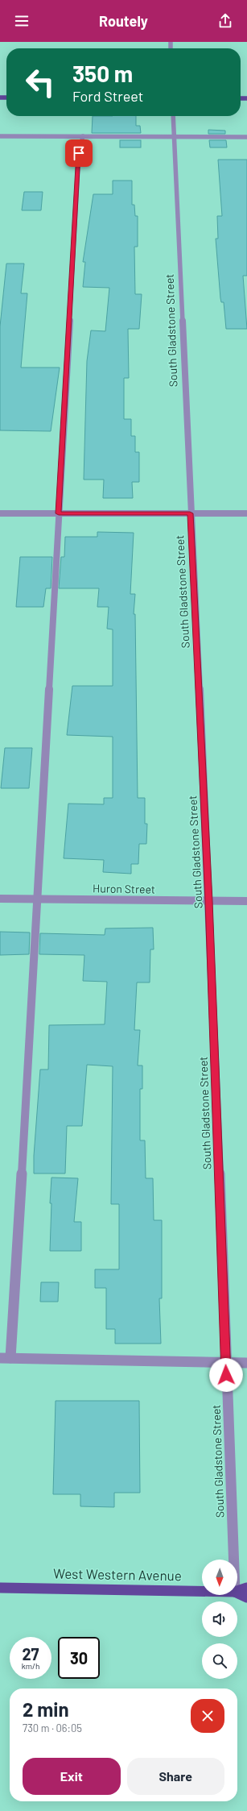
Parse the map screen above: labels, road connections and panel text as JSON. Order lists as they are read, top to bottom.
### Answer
{
  "streets": {
    "main road": ["West Western Avenue"],
    "street": ["South Gladstone Street", "Huron Street"]
  },
  "crossings": [
    ["South Gladstone Street", "Huron Street"]
  ],
  "north": "bottom",
  "page": {
    "header": "Routely",
    "turn": ["350 m", "Ford Street"],
    "speed": "27 km/h",
    "limit": "30",
    "heading": ["2 min", "730 m · 06:05"],
    "buttons": ["Exit", "Share"]
  }
}
